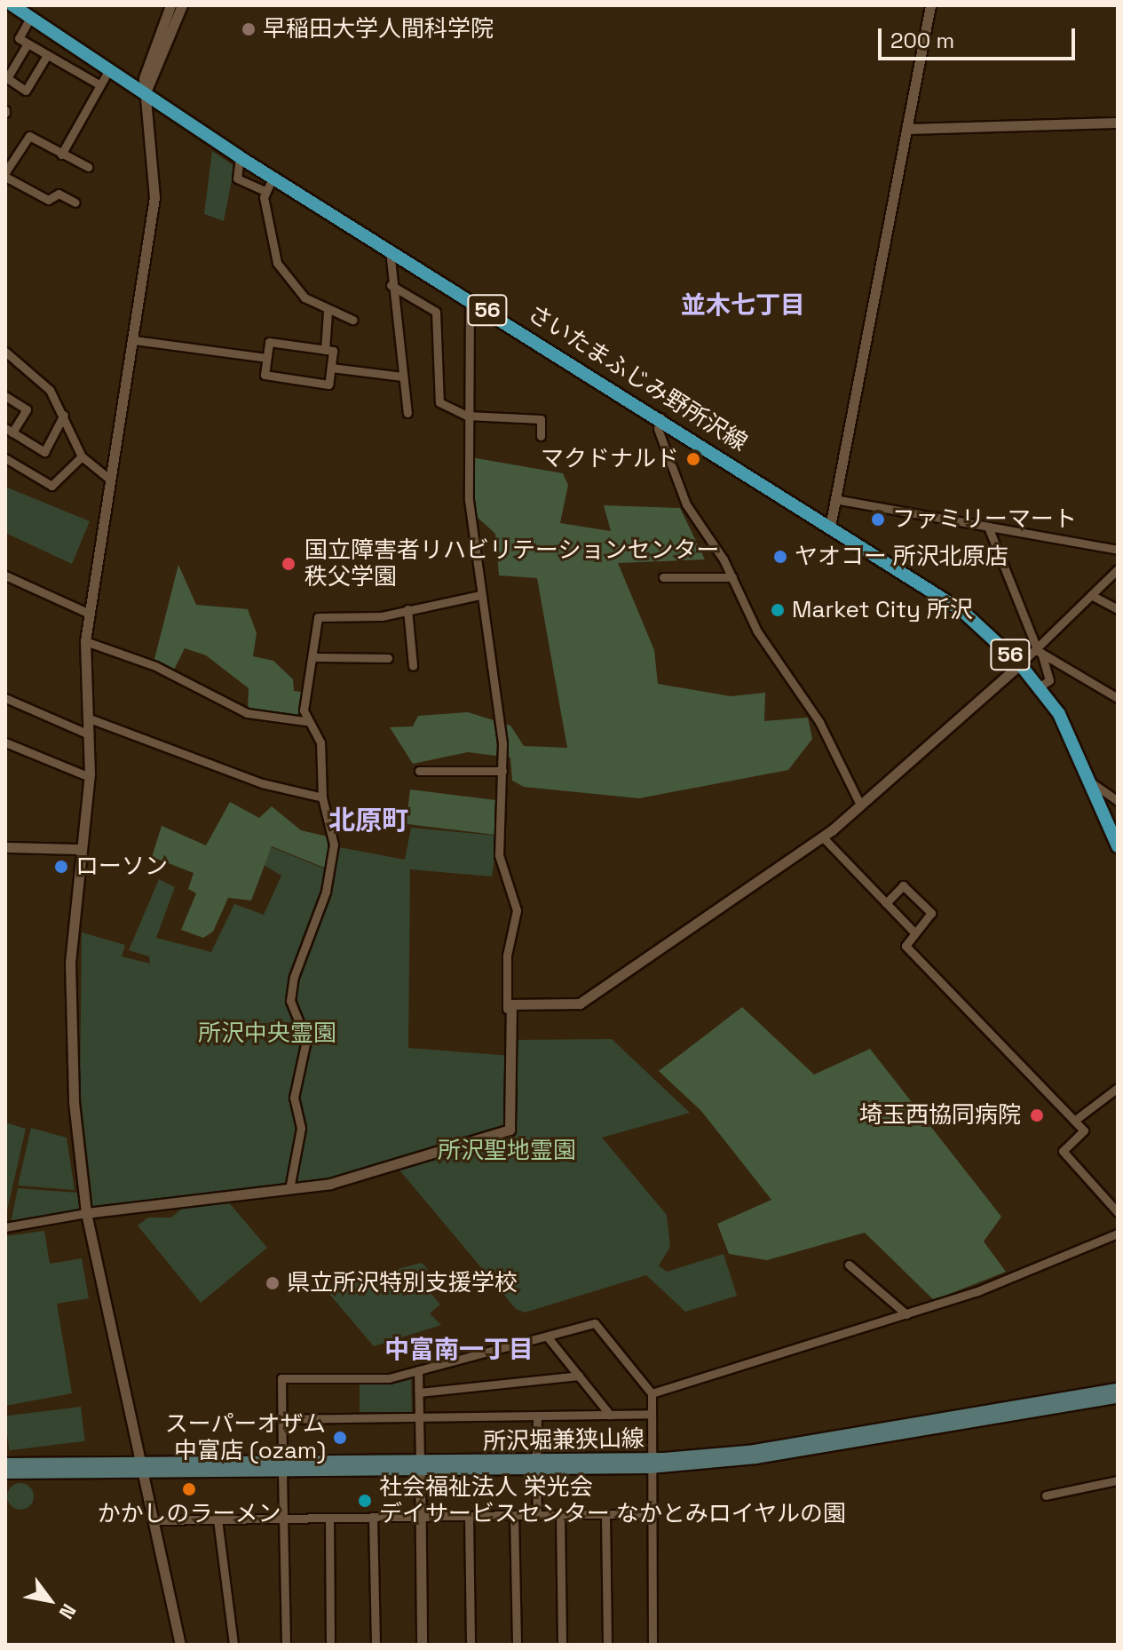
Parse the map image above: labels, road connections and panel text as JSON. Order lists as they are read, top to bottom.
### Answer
{
  "streets": {
    "main road": ["56", "さいたまふじみ野所沢線", "所沢堀兼狭山線"]
  },
  "districts": ["並木七丁目", "北原町", "中富南一丁目"],
  "parks": ["所沢中央霊園", "所沢聖地霊園"],
  "places": [
    "早稲田大学人間科学院",
    "マクドナルド",
    "ファミリーマート",
    "ヤオコー 所沢北原店",
    "国立障害者リハビリテーションセンター 秩父学園",
    "Market City 所沢",
    "ローソン",
    "埼玉西協同病院",
    "県立所沢特別支援学校",
    "スーパーオザム 中富店 (ozam)",
    "かかしのラーメン",
    "社会福祉法人 栄光会 デイサービスセンター なかとみロイヤルの園"
  ],
  "scale_bar": "200 m",
  "north": "bottom right"
}
